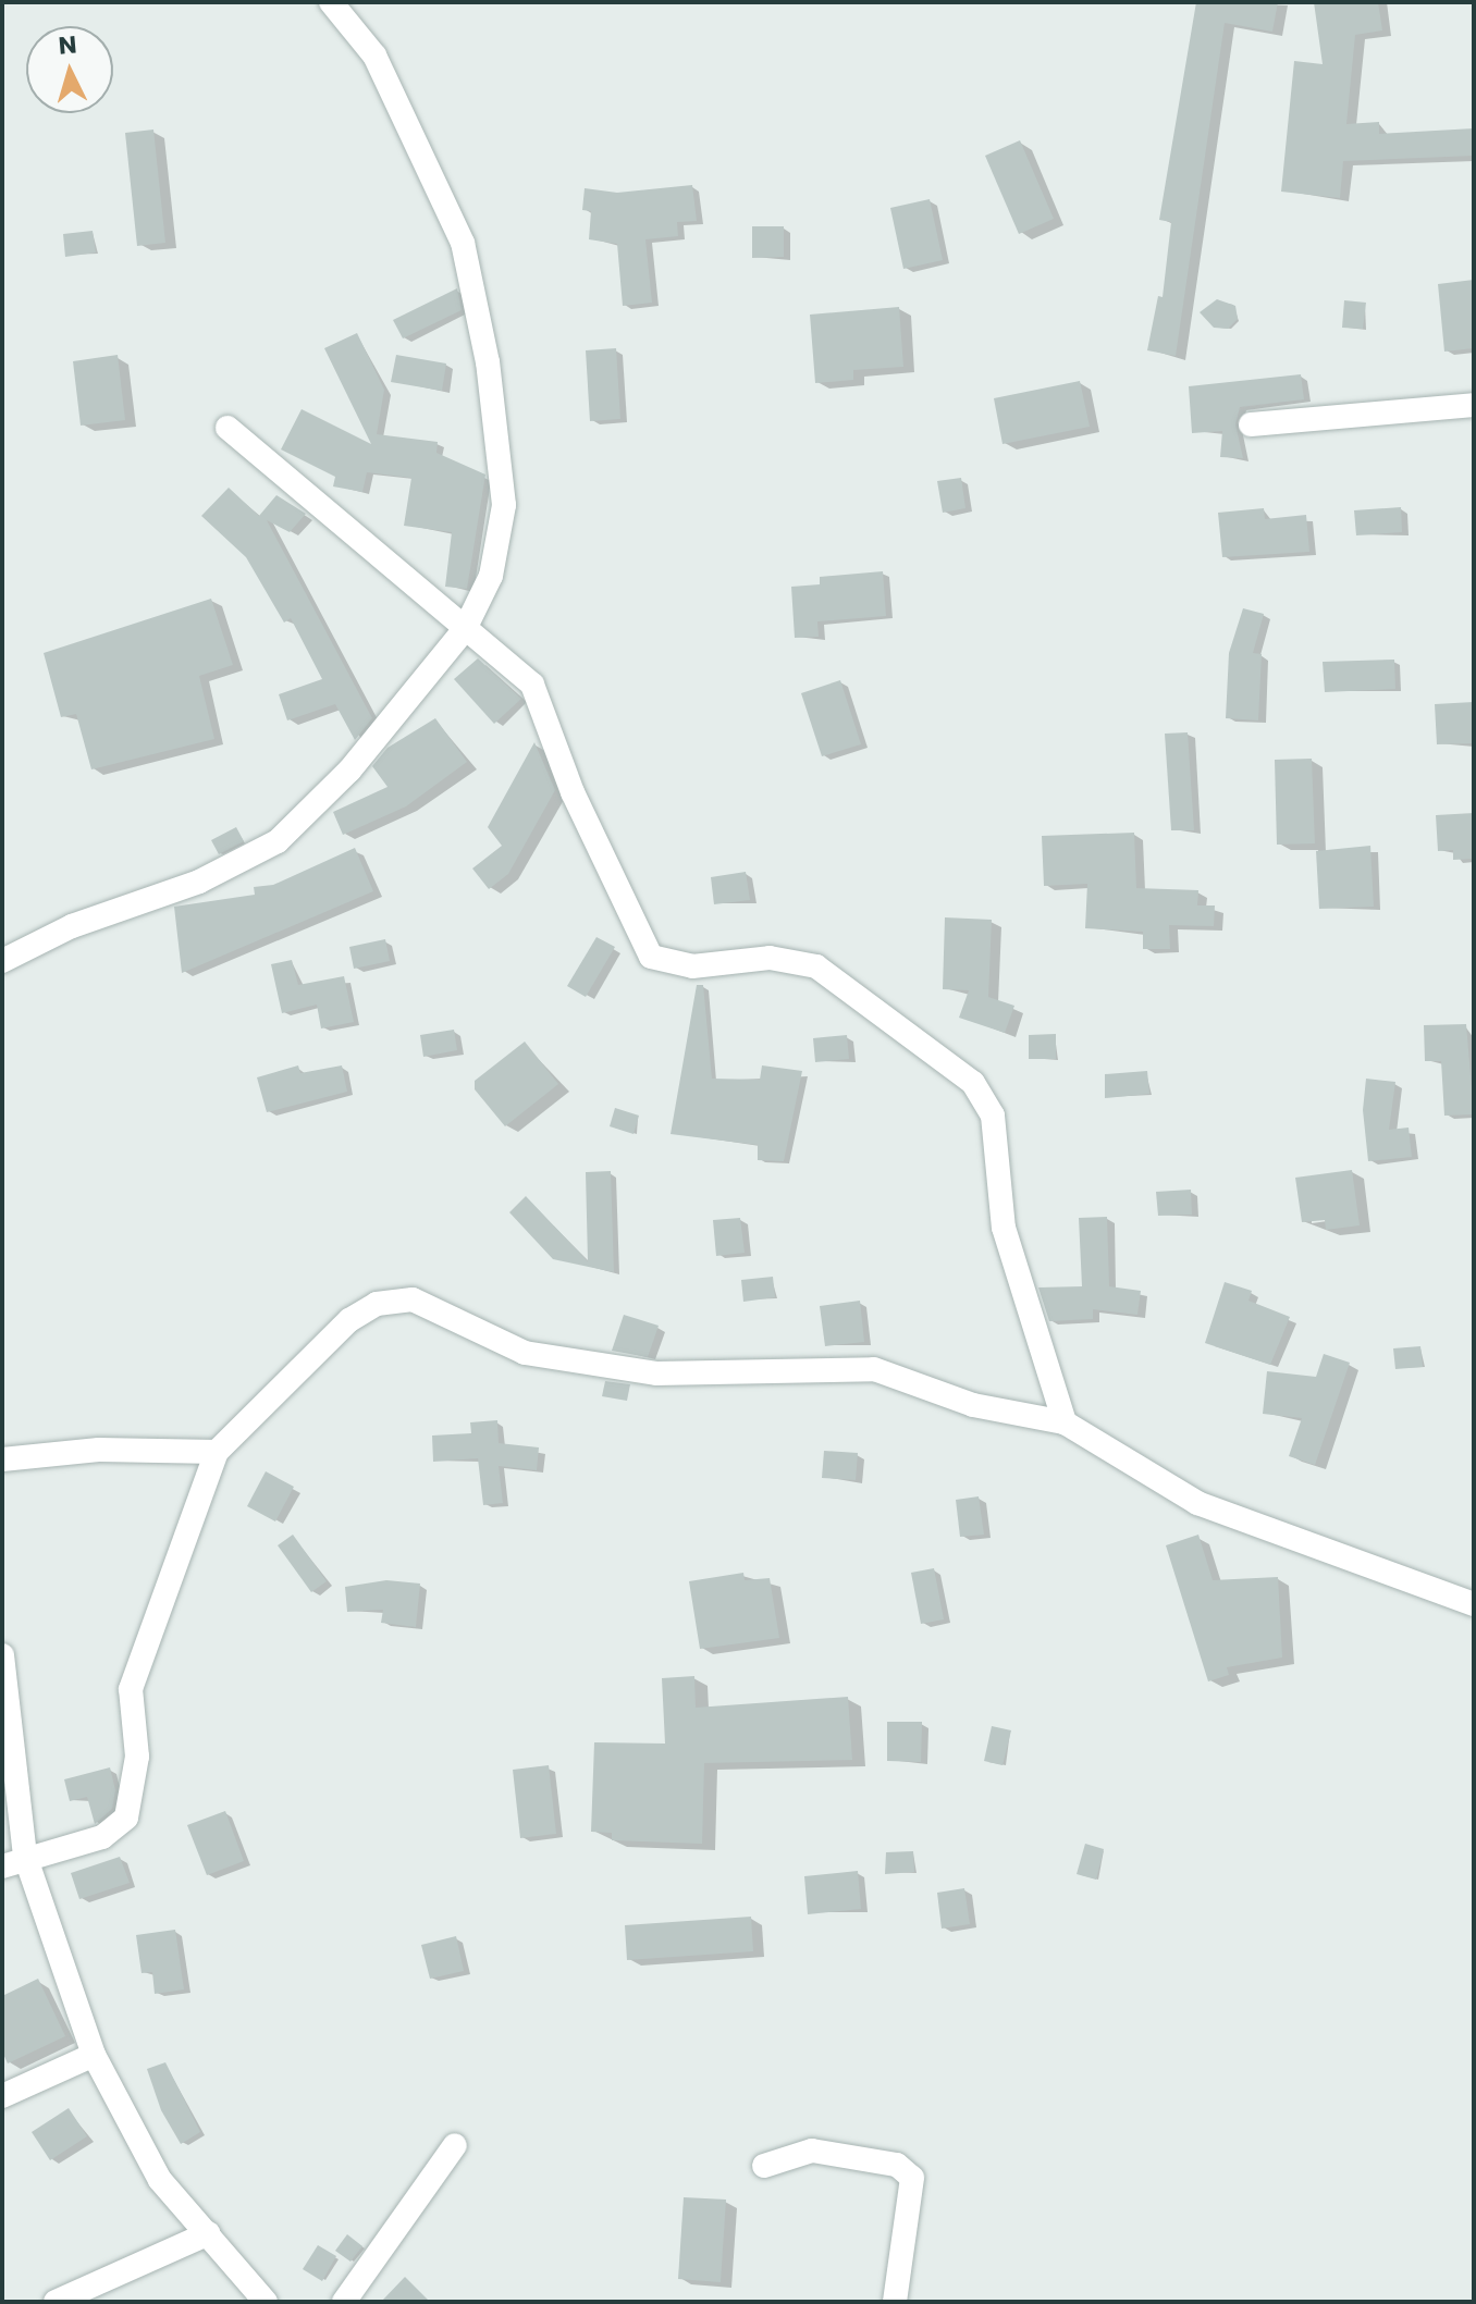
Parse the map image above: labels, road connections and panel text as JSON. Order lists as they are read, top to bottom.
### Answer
{
  "north": "top"
}
